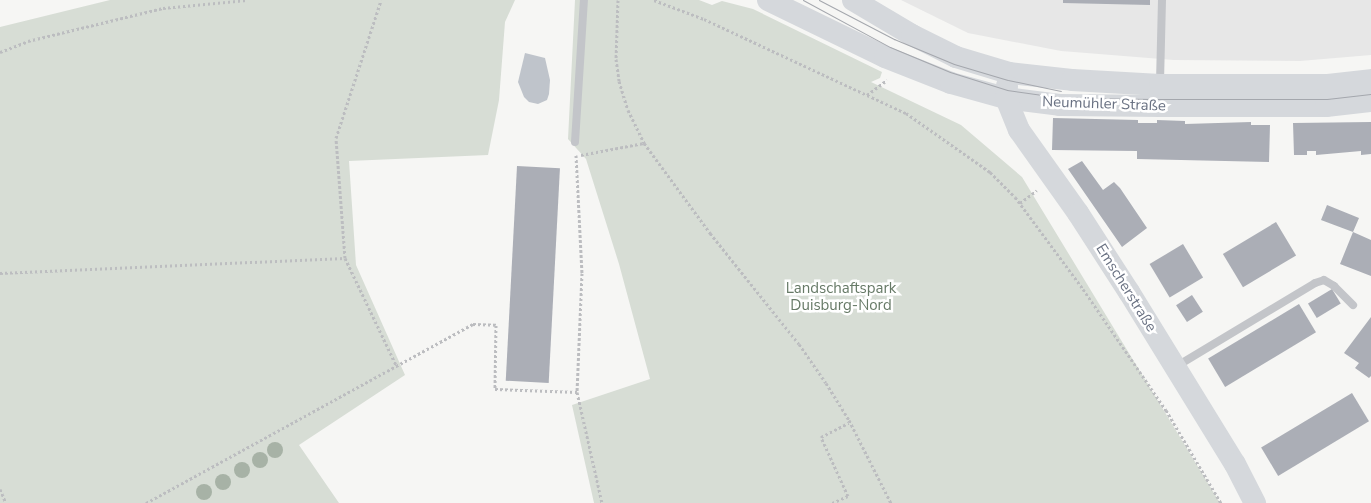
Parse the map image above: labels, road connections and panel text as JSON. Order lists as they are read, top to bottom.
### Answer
{
  "streets": {
    "main road": ["Neumühler Straße", "Emscherstraße"]
  },
  "crossings": [
    ["Neumühler Straße", "Emscherstraße"]
  ],
  "parks": ["Landschaftspark Duisburg-Nord"]
}
